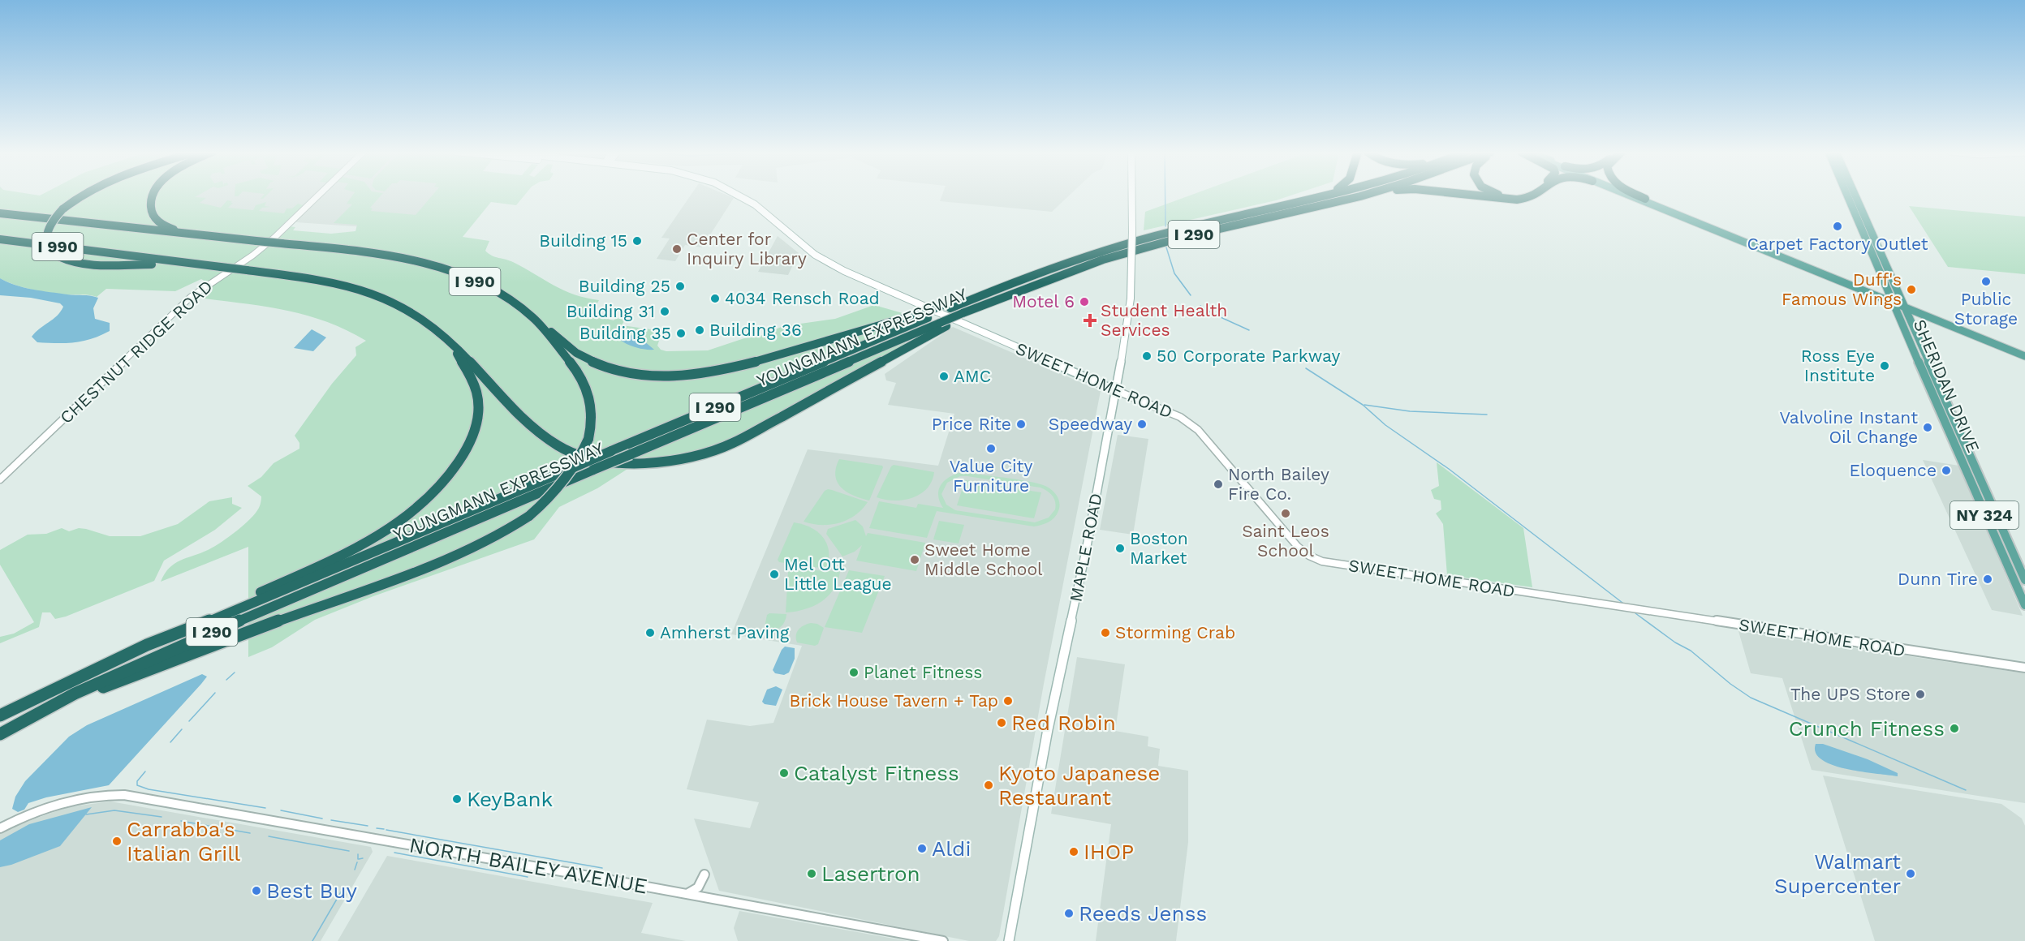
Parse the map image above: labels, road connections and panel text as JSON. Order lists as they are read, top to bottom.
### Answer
{
  "streets": {
    "highway": ["I 290", "I 990", "YOUNGMANN EXPRESSWAY"],
    "main road": [
      "SWEET HOME ROAD",
      "SHERIDAN DRIVE",
      "NY 324",
      "MAPLE ROAD"
    ],
    "street": ["CHESTNUT RIDGE ROAD", "NORTH BAILEY AVENUE"]
  },
  "crossings": [
    ["SWEET HOME ROAD", "MAPLE ROAD"]
  ],
  "places": {
    "other": [
      "Carpet Factory Outlet",
      "Building 15",
      "Center for Inquiry Library",
      "Public Storage",
      "Building 25",
      "Duff's Famous Wings",
      "4034 Rensch Road",
      "Motel 6",
      "Building 31",
      "Building 36",
      "Building 35",
      "50 Corporate Parkway",
      "Ross Eye Institute",
      "AMC",
      "Price Rite",
      "Speedway",
      "Valvoline Instant Oil Change",
      "Value City Furniture",
      "Eloquence",
      "North Bailey Fire Co.",
      "Saint Leos School",
      "Boston Market",
      "Sweet Home Middle School",
      "Mel Ott Little League",
      "Dunn Tire",
      "Amherst Paving",
      "Storming Crab",
      "Planet Fitness",
      "The UPS Store",
      "Brick House Tavern + Tap",
      "Red Robin",
      "Crunch Fitness",
      "Catalyst Fitness",
      "Kyoto Japanese Restaurant",
      "KeyBank",
      "Carrabba's Italian Grill",
      "Aldi",
      "IHOP",
      "Lasertron",
      "Walmart Supercenter",
      "Best Buy",
      "Reeds Jenss"
    ],
    "health": ["Student Health Services"]
  }
}
